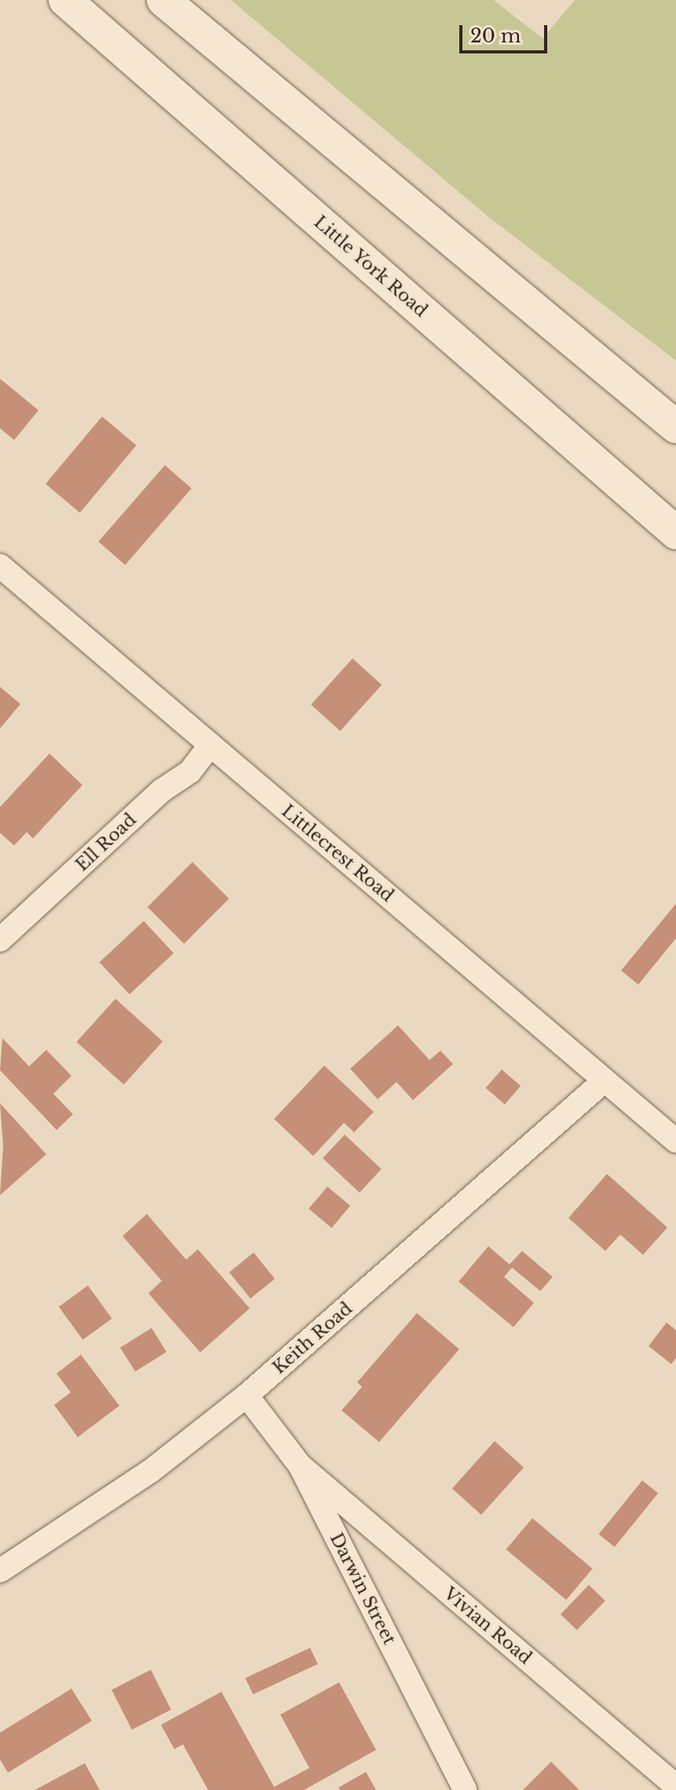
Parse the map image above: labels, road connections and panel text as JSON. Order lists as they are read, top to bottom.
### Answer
{
  "streets": {
    "main road": ["Little York Road"],
    "street": [
      "Ell Road",
      "Littlecrest Road",
      "Keith Road",
      "Darwin Street",
      "Vivian Road"
    ]
  },
  "crossings": [
    ["Ell Road", "Littlecrest Road"],
    ["Littlecrest Road", "Keith Road"],
    ["Keith Road", "Darwin Street"],
    ["Darwin Street", "Vivian Road"]
  ],
  "scale_bar": "20 m"
}
